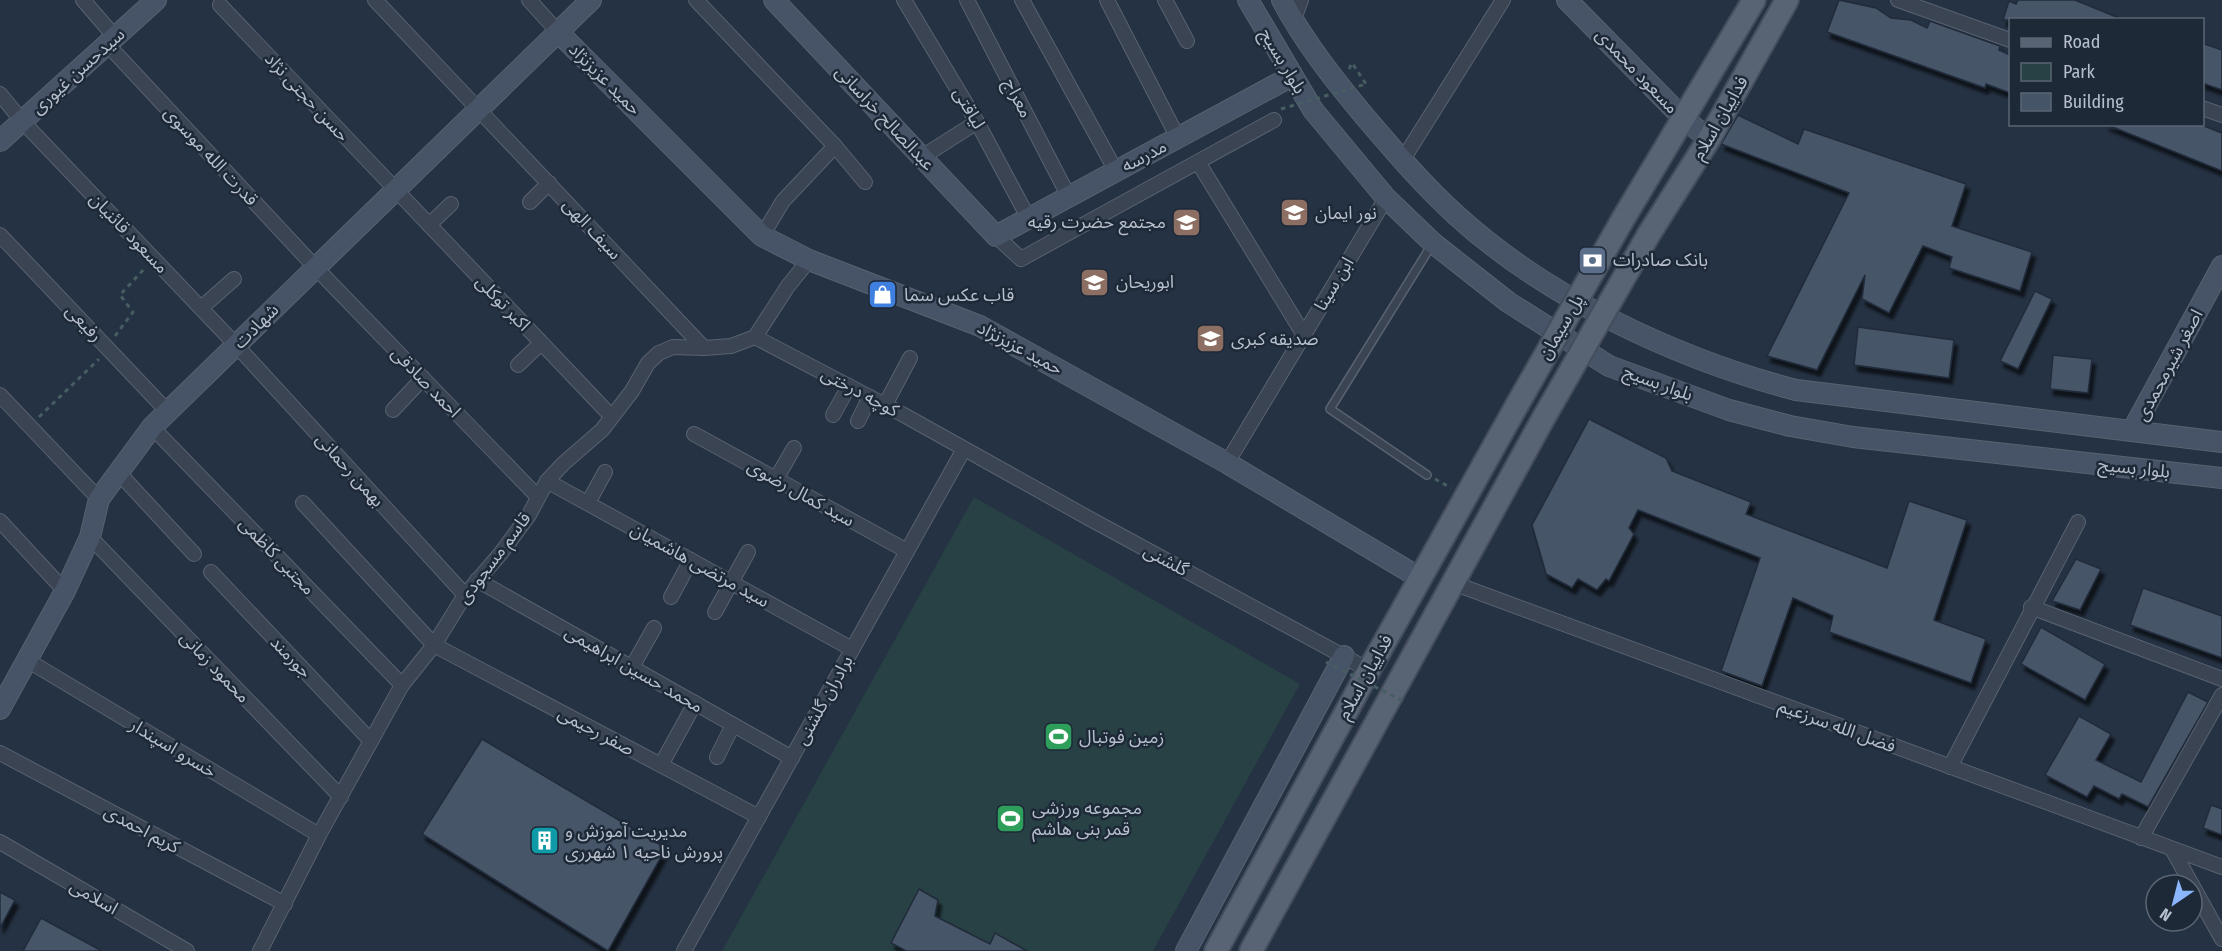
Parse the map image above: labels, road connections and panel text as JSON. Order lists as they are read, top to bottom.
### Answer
{
  "streets": {
    "main road": ["فداییان اسلام", "پل سیمان"],
    "street": [
      "بلوار بسیج",
      "سیدحسن غیوری",
      "مسعود محمدی",
      "حمید عزیزنژاد",
      "حسن حجتی نژاد",
      "معراج",
      "لیاقتی",
      "عبدالصالح خراسانی",
      "قدرت الله موسوی",
      "مدرسه",
      "سیف الهی",
      "مسعود قائنیان",
      "ابن سینا",
      "اکبر توکلی",
      "رفیعی",
      "شهادت",
      "اصغر شیرمحمدی",
      "احمد صادقی",
      "کوچه درختی",
      "بهمن رحمانی",
      "سید کمال رضوی",
      "مجتبی کاظمی",
      "قاسم مسجودی",
      "گلشنی",
      "سید مرتضی هاشمیان",
      "جورمند",
      "محمود زمانی",
      "محمد حسین ابراهیمی",
      "برادران گلشنی",
      "فضل الله سرزعیم",
      "صفر رحیمی",
      "خسرو اسپندار",
      "کریم احمدی",
      "اسلامی"
    ]
  },
  "crossings": [
    ["بلوار بسیج", "مدرسه"],
    ["بلوار بسیج", "ابن سینا"],
    ["بلوار بسیج", "اصغر شیرمحمدی"],
    ["سیدحسن غیوری", "قدرت الله موسوی"],
    ["سیدحسن غیوری", "مسعود قائنیان"],
    ["مسعود محمدی", "فداییان اسلام"],
    ["حمید عزیزنژاد", "فداییان اسلام"],
    ["حمید عزیزنژاد", "ابن سینا"],
    ["حمید عزیزنژاد", "شهادت"],
    ["حسن حجتی نژاد", "اکبر توکلی"],
    ["حسن حجتی نژاد", "شهادت"],
    ["معراج", "مدرسه"],
    ["لیاقتی", "مدرسه"],
    ["عبدالصالح خراسانی", "مدرسه"],
    ["فداییان اسلام", "پل سیمان"],
    ["فداییان اسلام", "گلشنی"],
    ["فداییان اسلام", "فضل الله سرزعیم"],
    ["قدرت الله موسوی", "شهادت"],
    ["قدرت الله موسوی", "احمد صادقی"],
    ["سیف الهی", "شهادت"],
    ["سیف الهی", "قاسم مسجودی"],
    ["مسعود قائنیان", "شهادت"],
    ["مسعود قائنیان", "بهمن رحمانی"],
    ["اکبر توکلی", "شهادت"],
    ["اکبر توکلی", "قاسم مسجودی"],
    ["رفیعی", "شهادت"],
    ["شهادت", "احمد صادقی"],
    ["شهادت", "بهمن رحمانی"],
    ["شهادت", "مجتبی کاظمی"],
    ["شهادت", "محمود زمانی"],
    ["شهادت", "خسرو اسپندار"],
    ["احمد صادقی", "قاسم مسجودی"],
    ["کوچه درختی", "قاسم مسجودی"],
    ["کوچه درختی", "گلشنی"],
    ["کوچه درختی", "برادران گلشنی"],
    ["بهمن رحمانی", "قاسم مسجودی"],
    ["سید کمال رضوی", "برادران گلشنی"],
    ["مجتبی کاظمی", "قاسم مسجودی"],
    ["قاسم مسجودی", "سید مرتضی هاشمیان"],
    ["قاسم مسجودی", "جورمند"],
    ["قاسم مسجودی", "محمود زمانی"],
    ["قاسم مسجودی", "محمد حسین ابراهیمی"],
    ["قاسم مسجودی", "صفر رحیمی"],
    ["قاسم مسجودی", "خسرو اسپندار"],
    ["قاسم مسجودی", "کریم احمدی"],
    ["گلشنی", "برادران گلشنی"],
    ["سید مرتضی هاشمیان", "برادران گلشنی"],
    ["محمد حسین ابراهیمی", "برادران گلشنی"],
    ["برادران گلشنی", "صفر رحیمی"]
  ],
  "places": {
    "school or university": [
      "نور ایمان",
      "مجتمع حضرت رقیه",
      "ابوریحان",
      "صدیقه کبری"
    ],
    "bank": ["بانک صادرات"],
    "shop": ["قاب عکس سما"],
    "sports": ["زمین فوتبال", "مجموعه ورزشی قمر بنی هاشم"],
    "building": ["مدیریت آموزش و پرورش ناحیه ۱ شهرری"]
  },
  "legend": ["Road", "Park", "Building"],
  "north": "bottom left"
}
